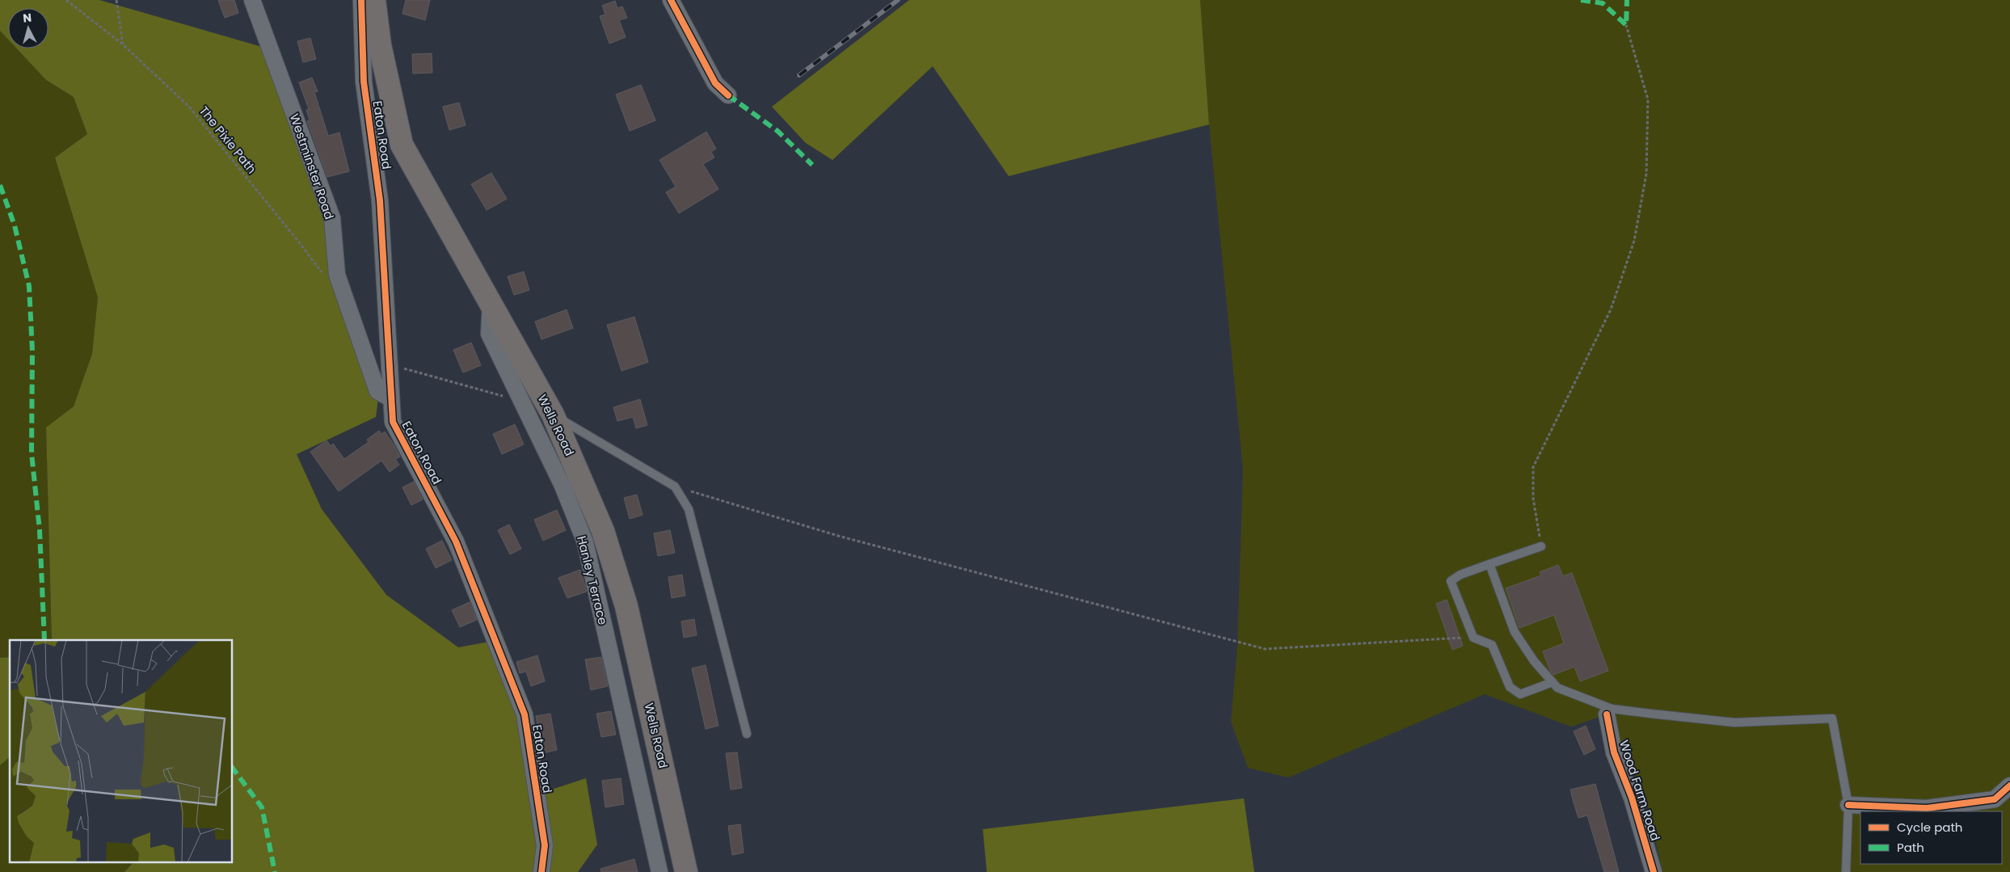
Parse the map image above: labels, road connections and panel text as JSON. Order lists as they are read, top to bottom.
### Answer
{
  "streets": {
    "highway": ["Wells Road"],
    "street": [
      "Eaton Road",
      "Westminster Road",
      "Hanley Terrace",
      "Wood Farm Road"
    ],
    "path": ["The Pixie Path"]
  },
  "crossings": [
    ["Eaton Road", "Westminster Road"],
    ["Wells Road", "Hanley Terrace"]
  ],
  "legend": ["Cycle path", "Path"],
  "north": "top"
}
